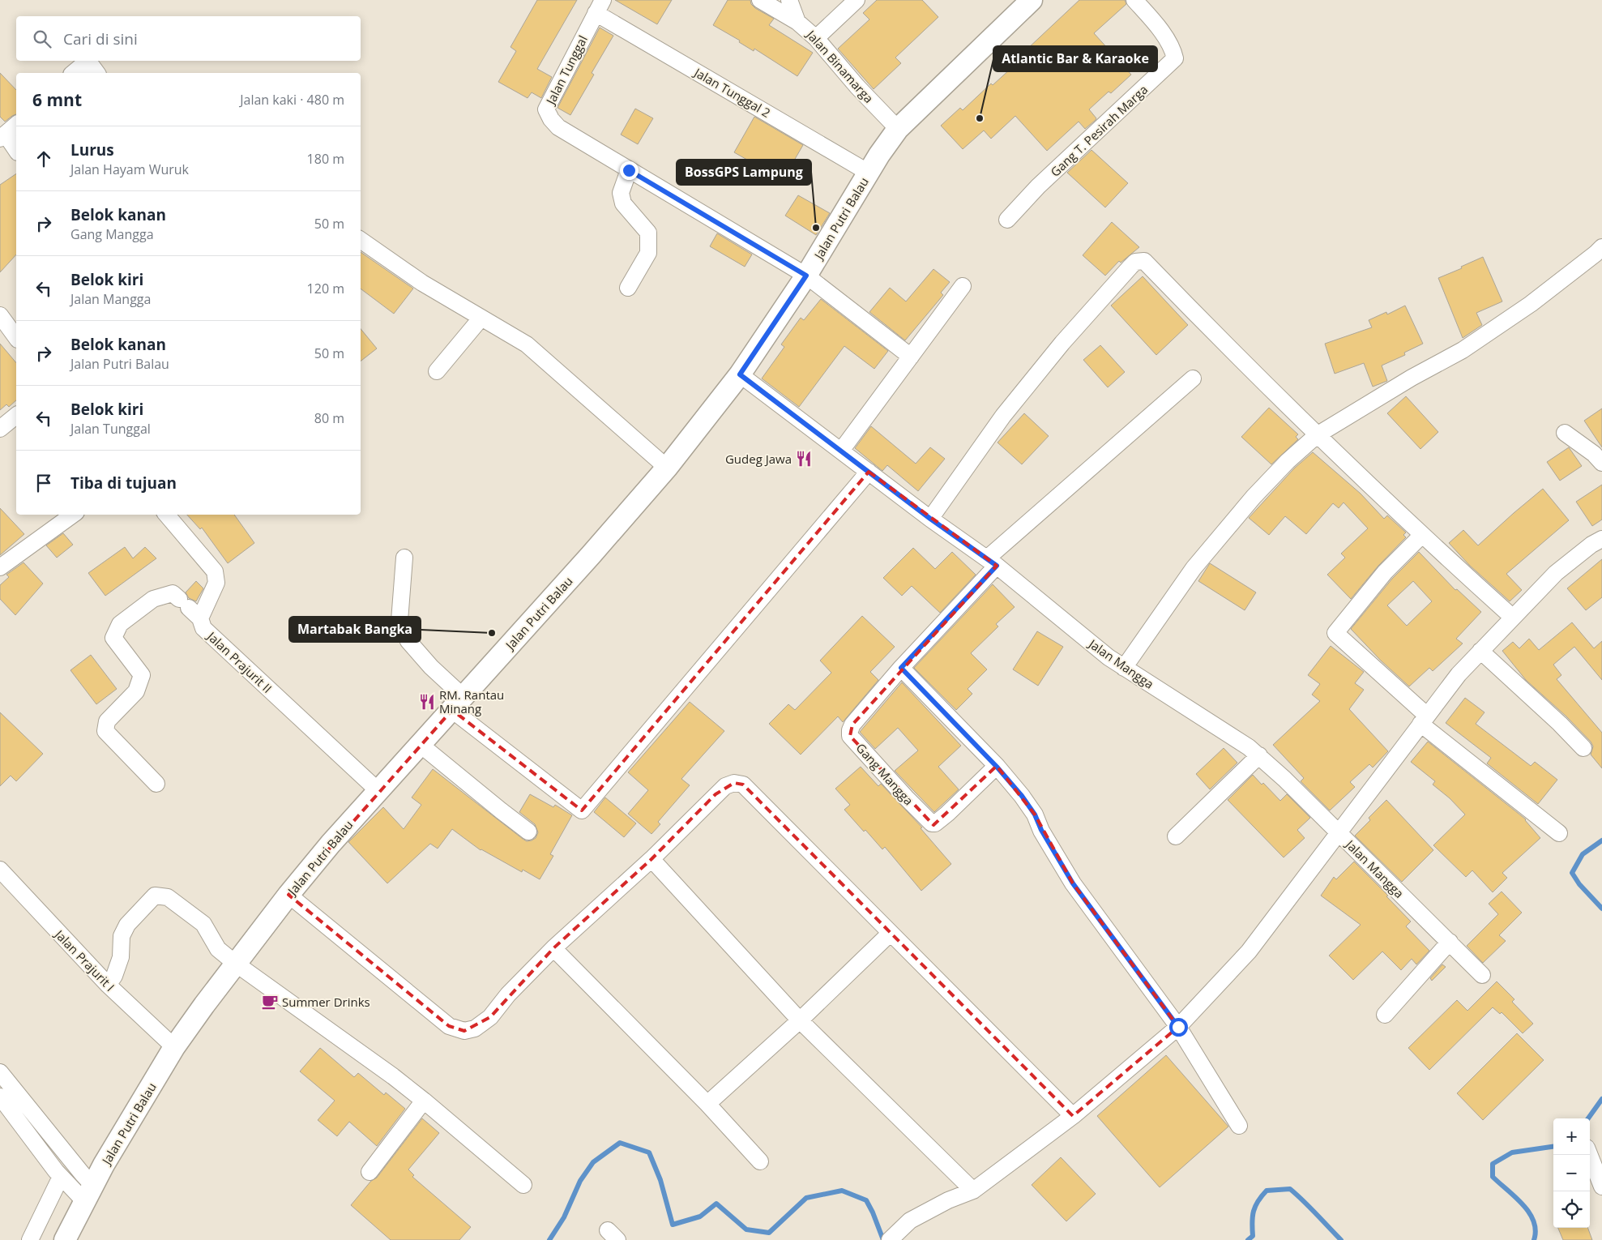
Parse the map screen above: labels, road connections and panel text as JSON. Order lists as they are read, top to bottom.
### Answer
{
  "streets": {
    "main road": ["Jalan Putri Balau"],
    "street": [
      "Jalan Binamarga",
      "Jalan Tunggal",
      "Jalan Tunggal 2",
      "Gang T. Pesirah Marga",
      "Jalan Prajurit II",
      "Jalan Mangga",
      "Gang Mangga",
      "Jalan Prajurit I"
    ]
  },
  "crossings": [
    ["Jalan Binamarga", "Jalan Putri Balau"],
    ["Jalan Tunggal", "Jalan Tunggal 2"],
    ["Jalan Tunggal", "Jalan Putri Balau"],
    ["Jalan Tunggal 2", "Jalan Putri Balau"],
    ["Jalan Putri Balau", "Jalan Prajurit II"],
    ["Jalan Putri Balau", "Jalan Mangga"],
    ["Jalan Putri Balau", "Jalan Prajurit I"],
    ["Jalan Mangga", "Gang Mangga"]
  ],
  "places": {
    "other": ["Atlantic Bar & Karaoke", "BossGPS Lampung", "Martabak Bangka"],
    "restaurant": ["Gudeg Jawa", "RM. Rantau Minang"],
    "cafe": ["Summer Drinks"]
  },
  "page": {
    "search": "Cari di sini",
    "heading": ["6 mnt", "Jalan kaki · 480 m"],
    "list": [
      ["Lurus", "Jalan Hayam Wuruk", "180 m"],
      ["Belok kanan", "Gang Mangga", "50 m"],
      ["Belok kiri", "Jalan Mangga", "120 m"],
      ["Belok kanan", "Jalan Putri Balau", "50 m"],
      ["Belok kiri", "Jalan Tunggal", "80 m"],
      "Tiba di tujuan"
    ],
    "map_buttons": ["+", "−"]
  }
}
